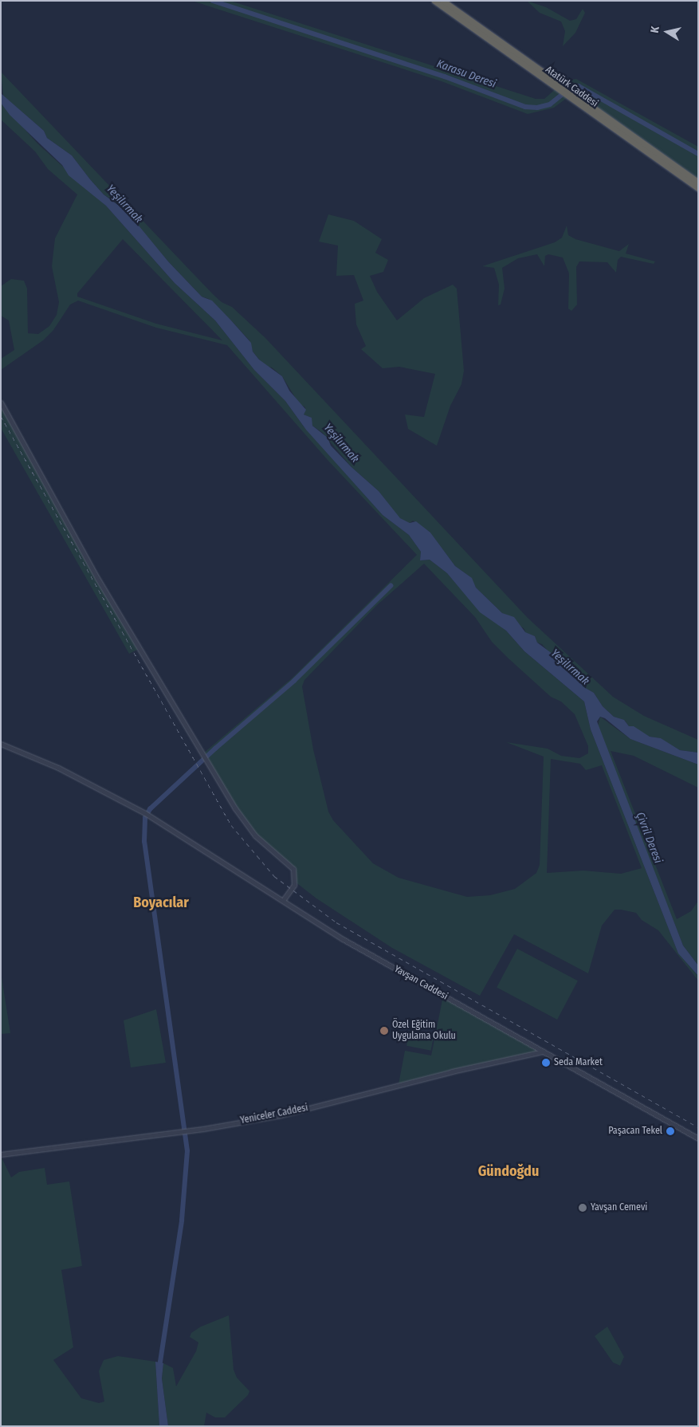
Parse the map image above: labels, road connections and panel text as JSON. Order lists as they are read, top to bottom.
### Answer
{
  "streets": {
    "highway": ["Atatürk Caddesi"],
    "street": ["Yavşan Caddesi", "Yeniceler Caddesi"]
  },
  "crossings": [
    ["Yavşan Caddesi", "Yeniceler Caddesi"]
  ],
  "districts": ["Boyacılar", "Gündoğdu"],
  "water": ["Karasu Deresi", "Yeşilırmak", "Çivril Deresi"],
  "places": [
    "Özel Eğitim Uygulama Okulu",
    "Seda Market",
    "Paşacan Tekel",
    "Yavşan Cemevi"
  ],
  "north": "left"
}
